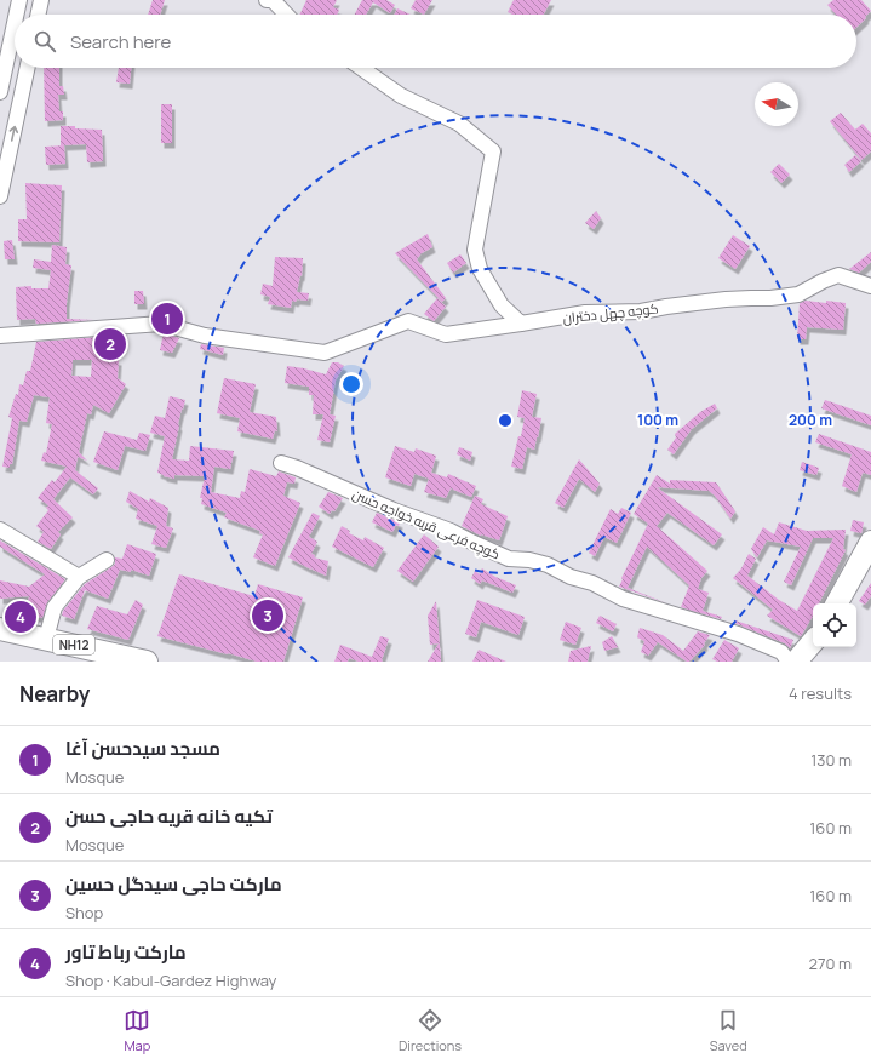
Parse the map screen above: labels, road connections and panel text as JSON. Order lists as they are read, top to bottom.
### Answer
{
  "streets": {
    "highway": ["NH12"],
    "street": ["کوچه چهل دختران", "کوچه فرعی قریه خواجه حسن"]
  },
  "north": "left",
  "page": {
    "search": "Search here",
    "pins": [
      "1",
      "2",
      "3",
      "4"
    ],
    "heading": ["Nearby", "4 results"],
    "list": [
      {
        "mark": "1",
        "name": "مسجد سیدحسن آغا",
        "note": "Mosque",
        "value": "130 m"
      },
      {
        "mark": "2",
        "name": "تکیه خانه قریه حاجی حسن",
        "note": "Mosque",
        "value": "160 m"
      },
      {
        "mark": "3",
        "name": "مارکت حاجی سیدگل حسین",
        "note": "Shop",
        "value": "160 m"
      },
      {
        "mark": "4",
        "name": "مارکت رباط تاور",
        "note": "Shop · Kabul-Gardez Highway",
        "value": "270 m"
      }
    ],
    "nav": ["Map", "Directions", "Saved"]
  },
  "rings": ["100 m", "200 m"]
}
